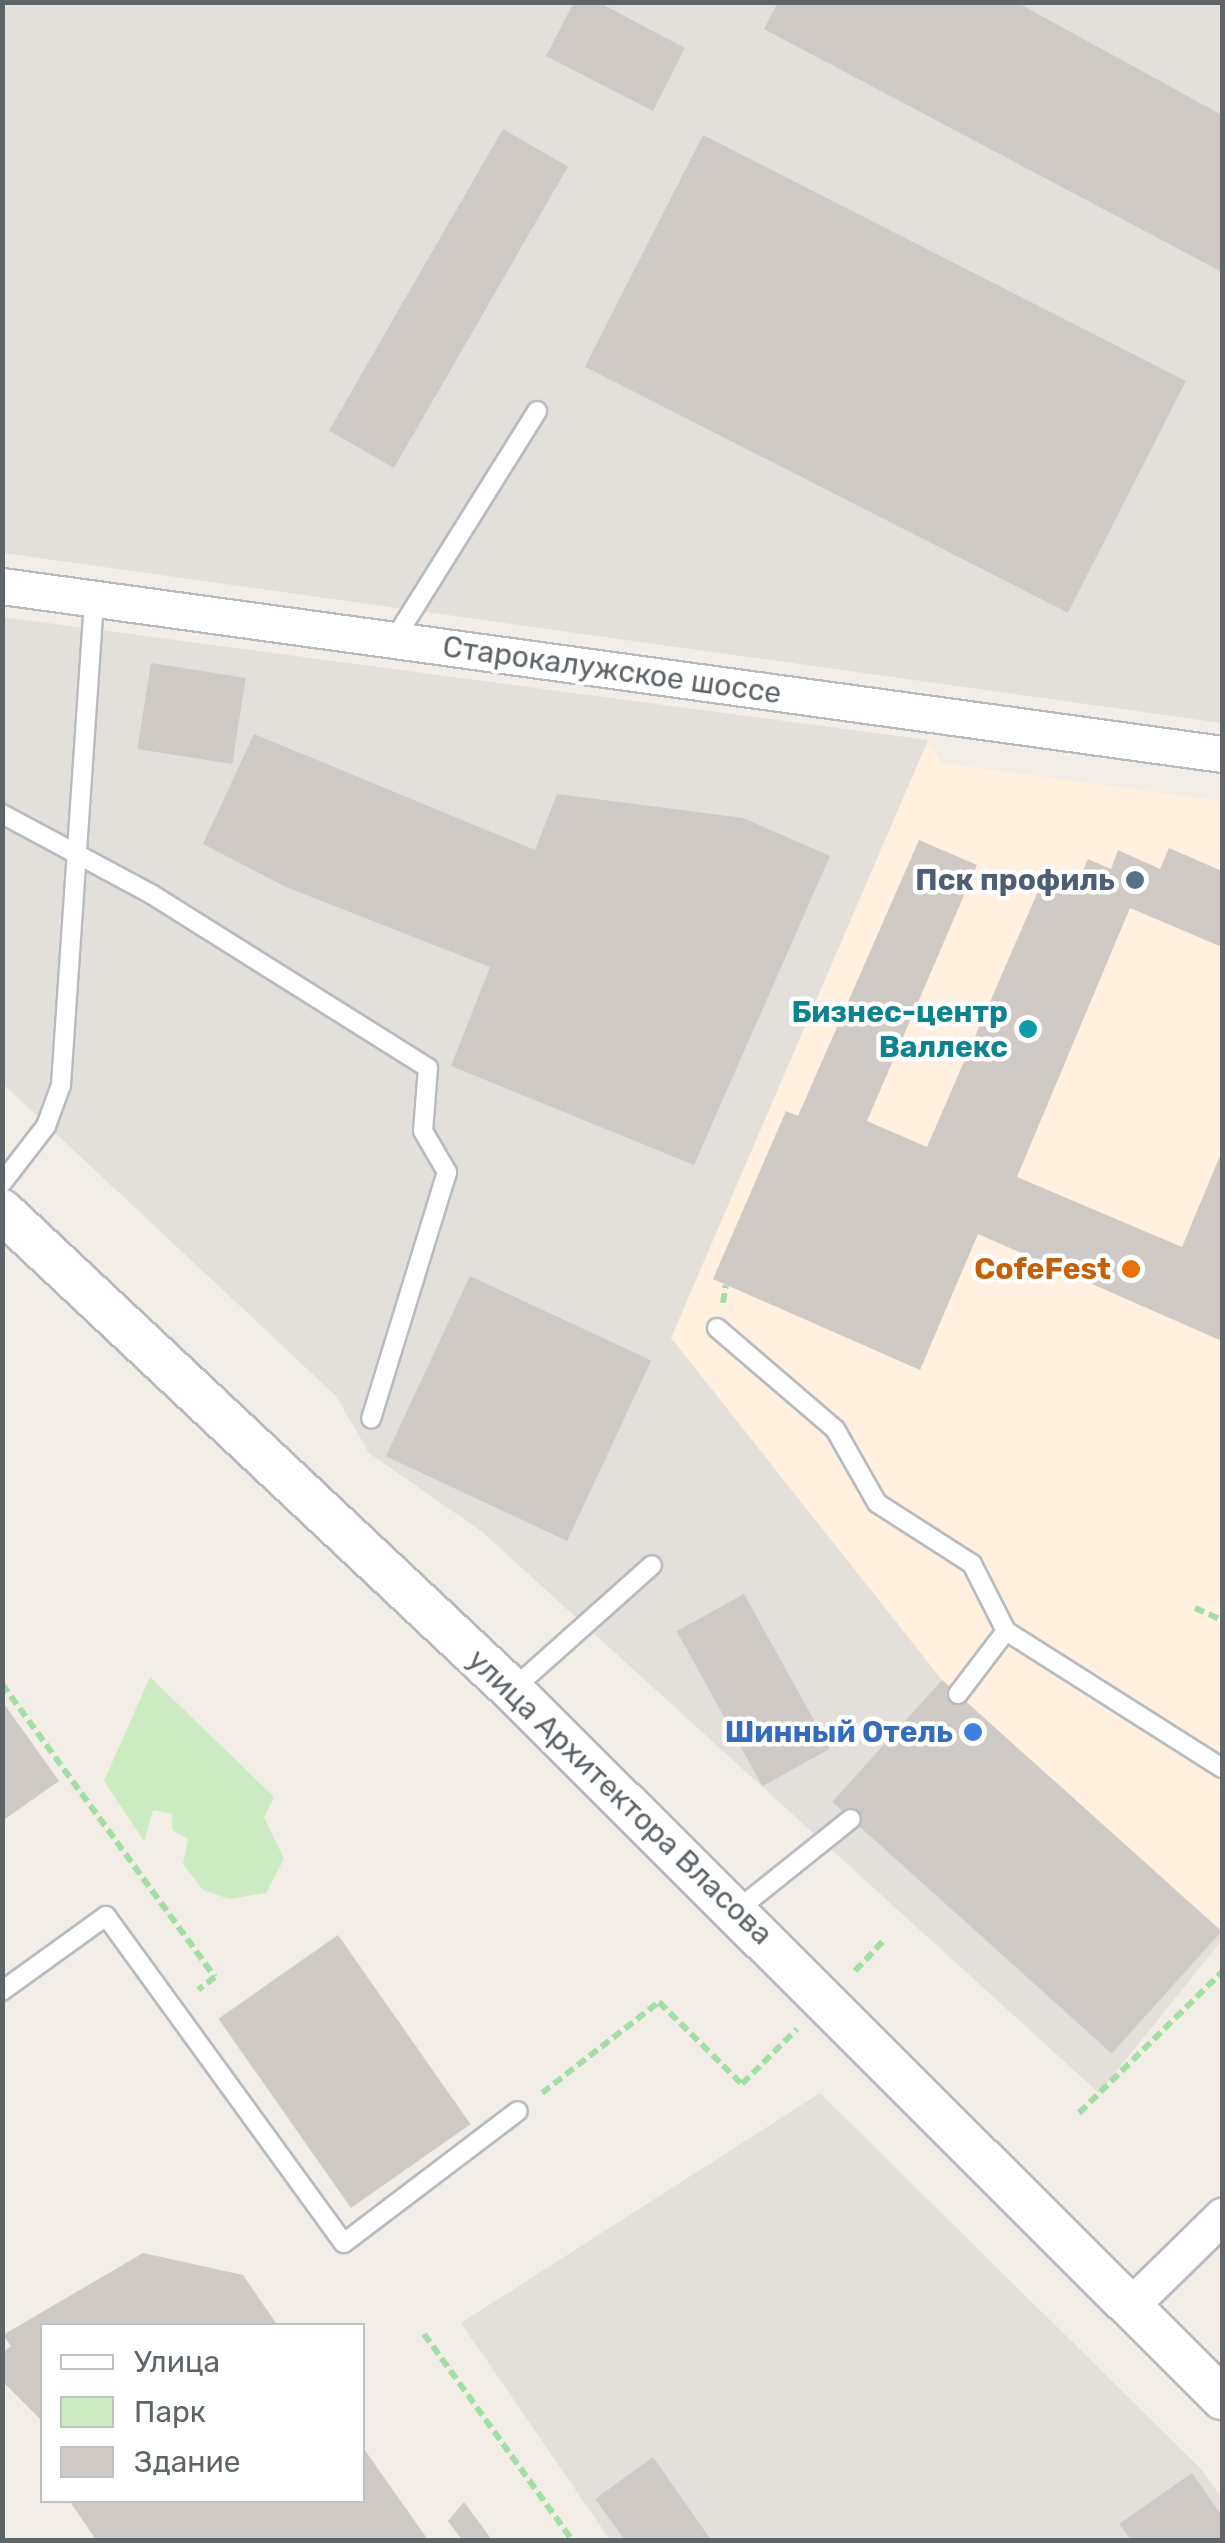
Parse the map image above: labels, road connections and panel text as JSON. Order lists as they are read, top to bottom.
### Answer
{
  "streets": {
    "street": ["Старокалужское шоссе", "улица Архитектора Власова"]
  },
  "places": [
    "Пск профиль",
    "Бизнес-центр Валлекс",
    "CofeFest",
    "Шинный Отель"
  ],
  "legend": ["Улица", "Парк", "Здание"]
}
